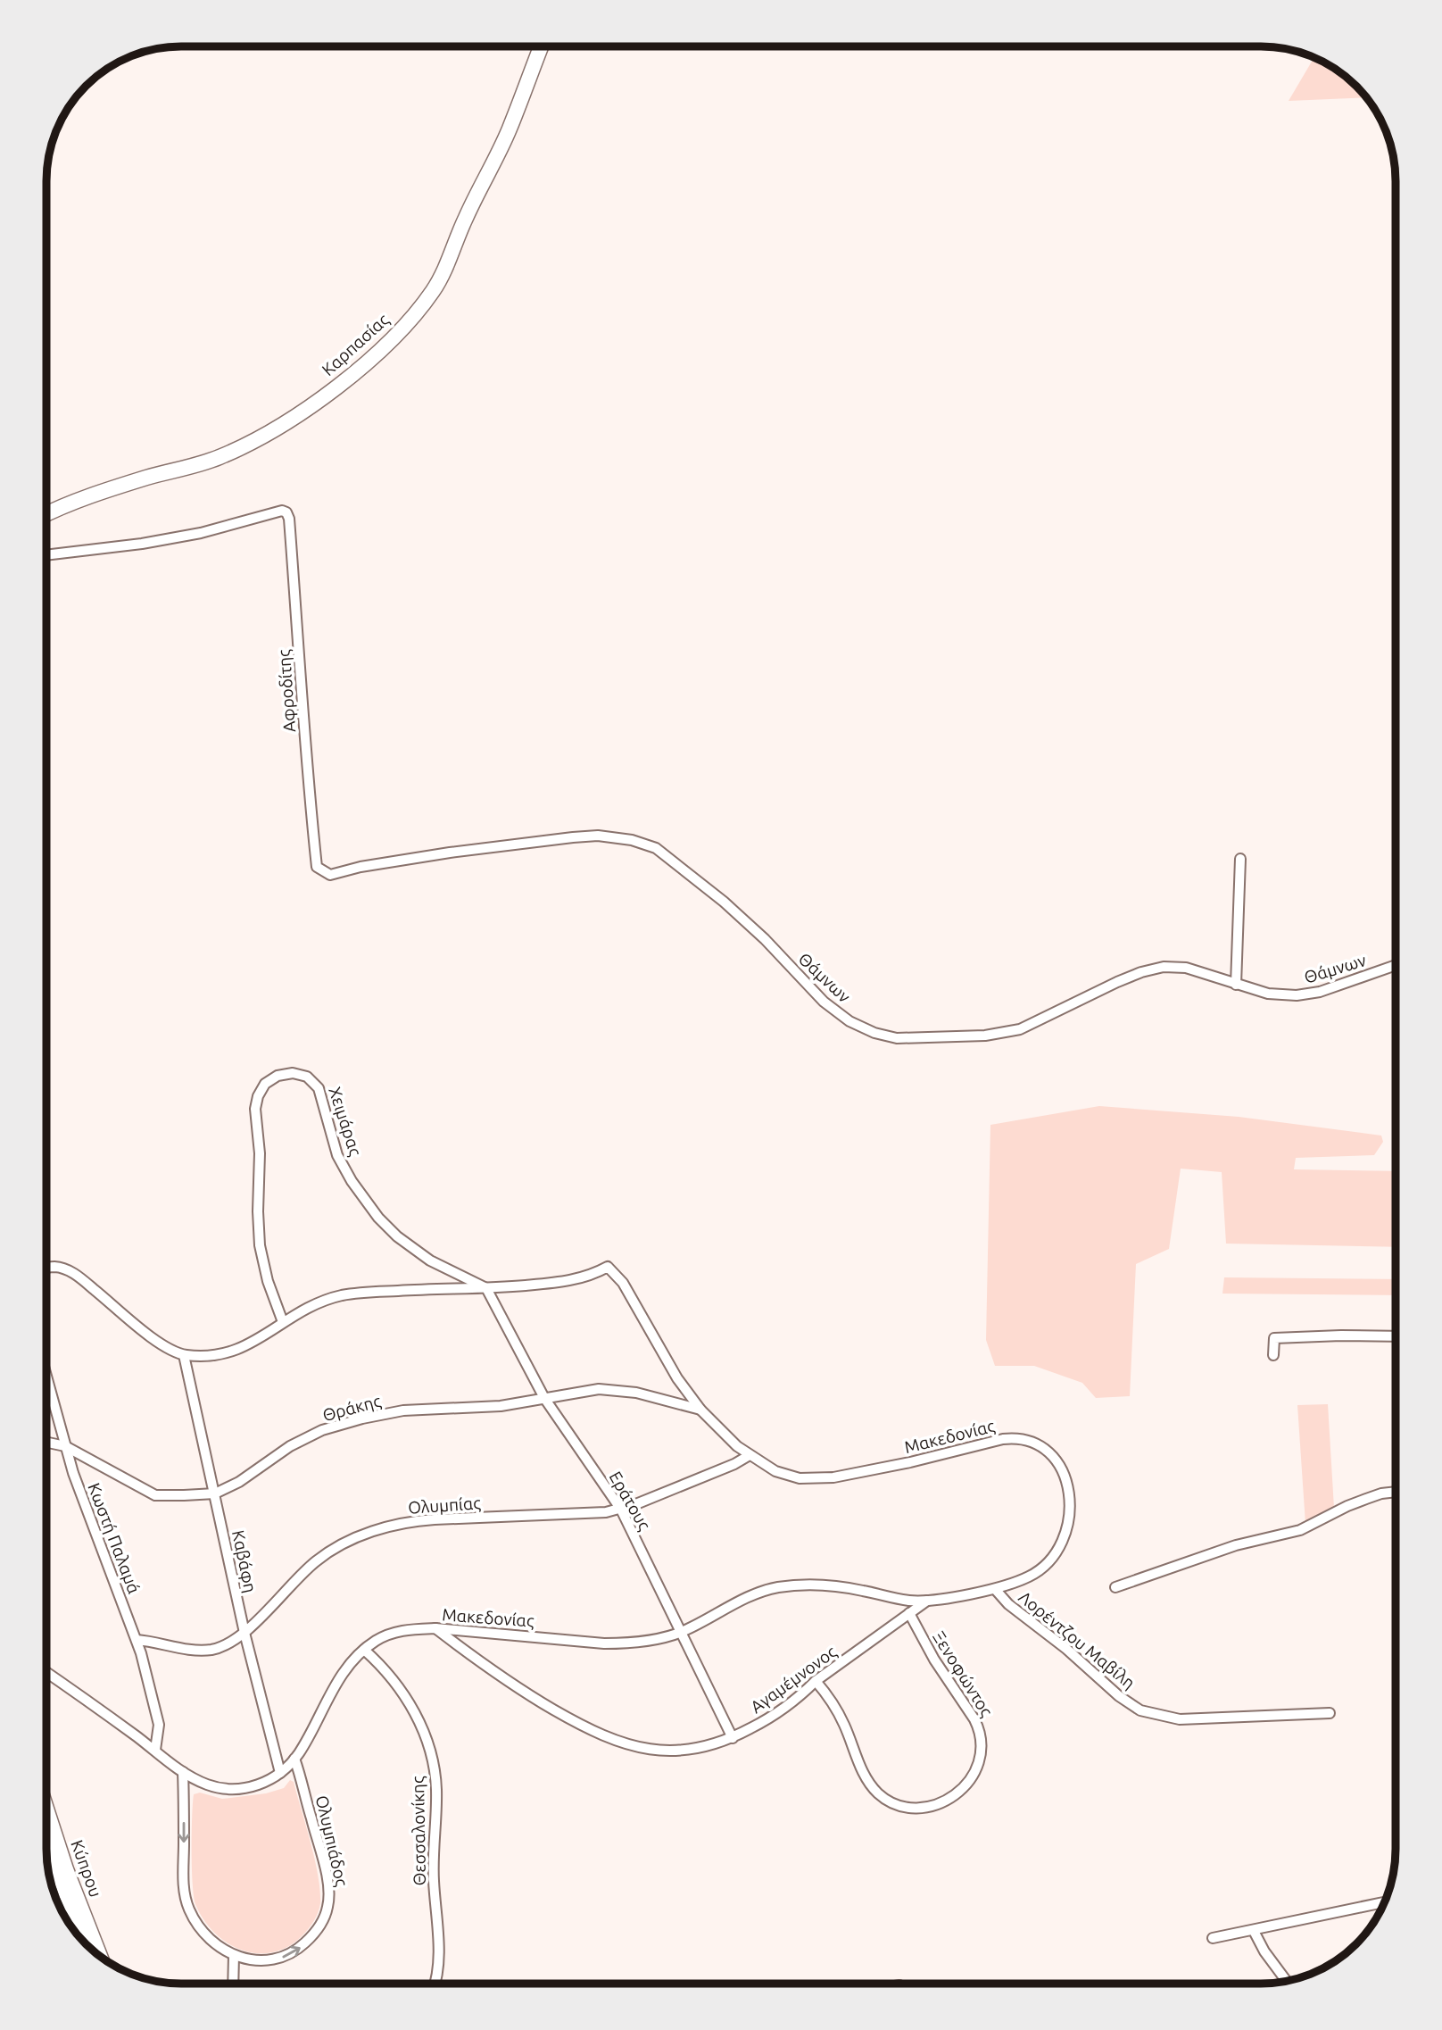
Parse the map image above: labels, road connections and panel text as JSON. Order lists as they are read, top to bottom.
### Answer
{
  "streets": {
    "street": [
      "Καρπασίας",
      "Αφροδίτης",
      "Θάμνων",
      "Χειμάρας",
      "Θράκης",
      "Μακεδονίας",
      "Εράτους",
      "Ολυμπίας",
      "Κωστή Παλαμά",
      "Καβάφη",
      "Λορέντζου Μαβίλη",
      "Ξενοφώντος",
      "Αγαμέμνονος",
      "Θεσσαλονίκης",
      "Ολυμπιάδος",
      "Κύπρου"
    ]
  },
  "crossings": [
    ["Αφροδίτης", "Θάμνων"],
    ["Χειμάρας", "Μακεδονίας"],
    ["Χειμάρας", "Εράτους"],
    ["Θράκης", "Μακεδονίας"],
    ["Θράκης", "Εράτους"],
    ["Θράκης", "Κωστή Παλαμά"],
    ["Θράκης", "Καβάφη"],
    ["Μακεδονίας", "Εράτους"],
    ["Μακεδονίας", "Ολυμπίας"],
    ["Μακεδονίας", "Κωστή Παλαμά"],
    ["Μακεδονίας", "Καβάφη"],
    ["Μακεδονίας", "Λορέντζου Μαβίλη"],
    ["Μακεδονίας", "Αγαμέμνονος"],
    ["Μακεδονίας", "Θεσσαλονίκης"],
    ["Μακεδονίας", "Ολυμπιάδος"],
    ["Εράτους", "Ολυμπίας"],
    ["Εράτους", "Αγαμέμνονος"],
    ["Ολυμπίας", "Κωστή Παλαμά"],
    ["Ολυμπίας", "Καβάφη"],
    ["Ξενοφώντος", "Αγαμέμνονος"]
  ]
}
